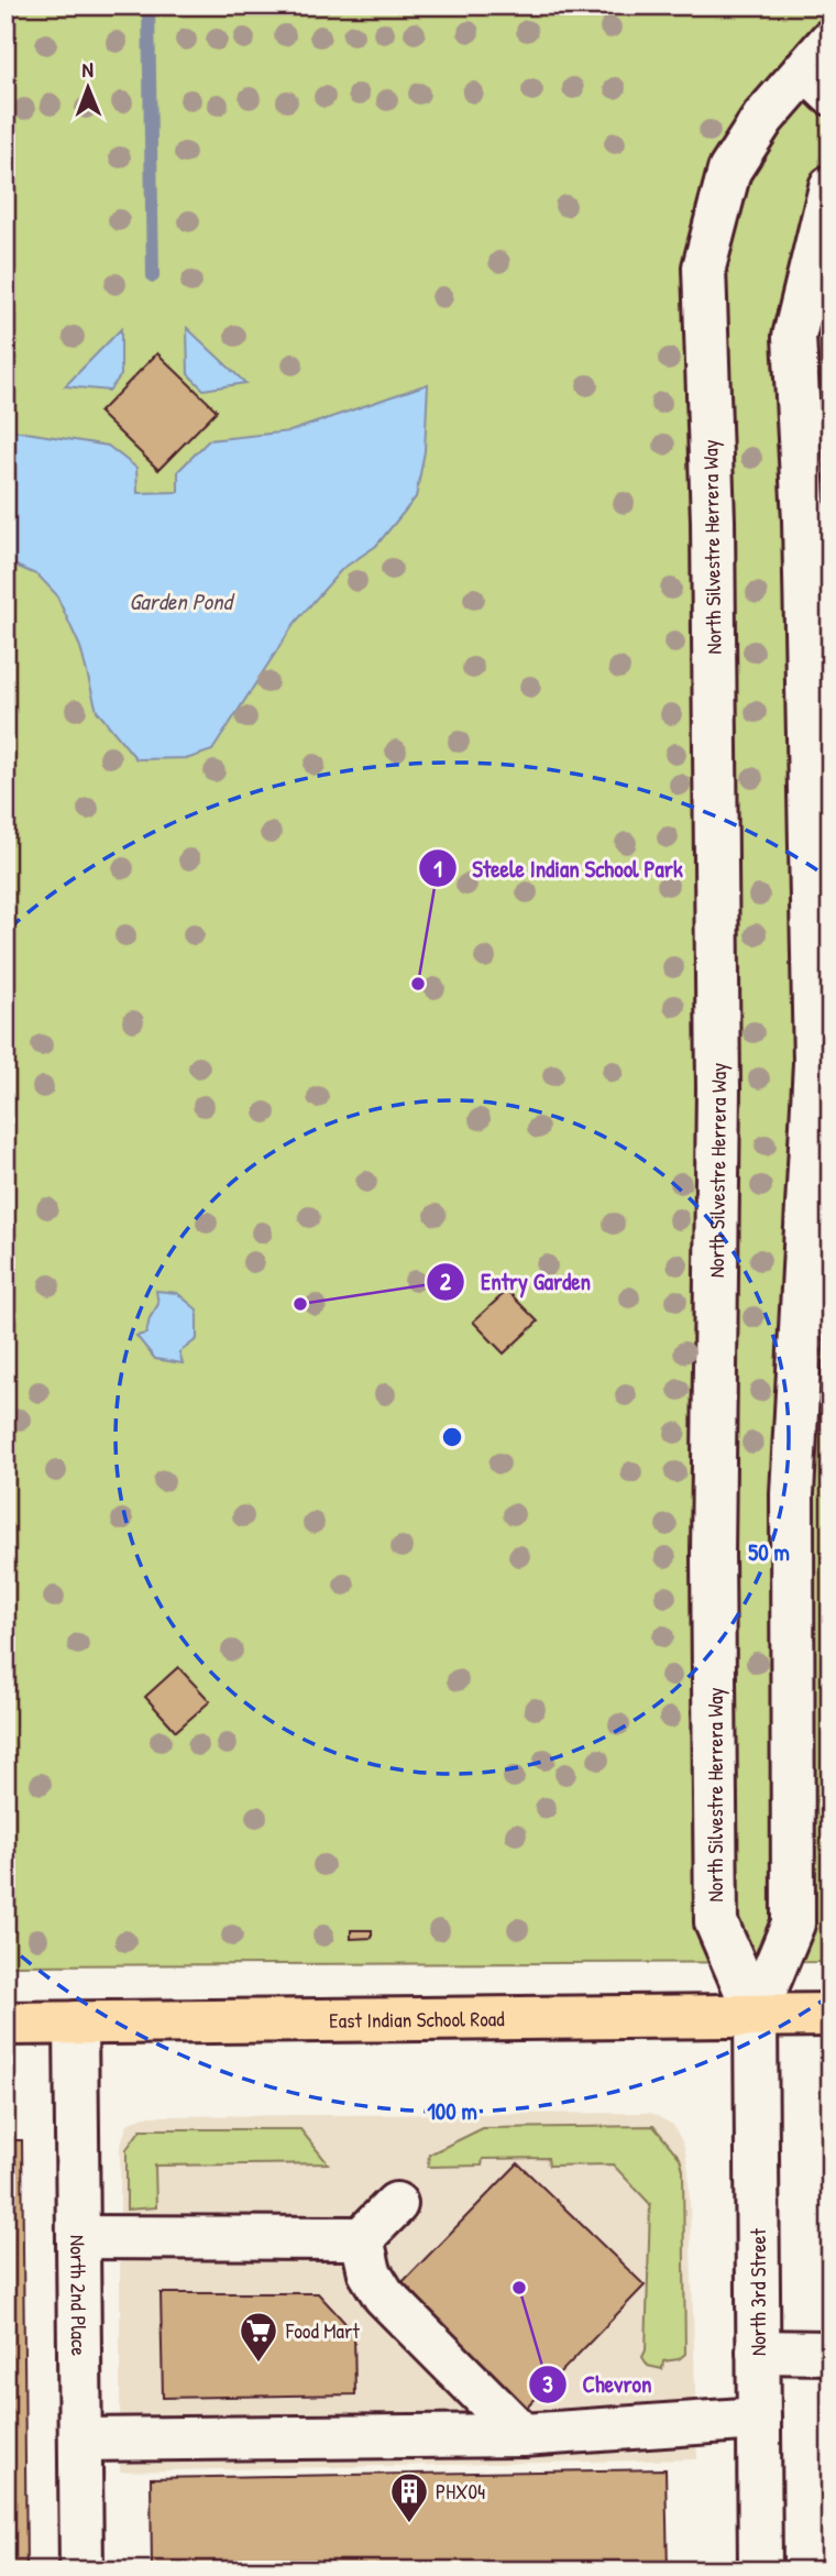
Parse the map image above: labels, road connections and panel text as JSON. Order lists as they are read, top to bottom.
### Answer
{
  "streets": {
    "main road": ["East Indian School Road"],
    "street": ["North Silvestre Herrera Way", "North 3rd Street", "North 2nd Place"]
  },
  "crossings": [
    ["North Silvestre Herrera Way", "East Indian School Road"],
    ["North Silvestre Herrera Way", "North 3rd Street"],
    ["East Indian School Road", "North 3rd Street"],
    ["East Indian School Road", "North 2nd Place"]
  ],
  "water": ["Garden Pond"],
  "places": {
    "other": ["Steele Indian School Park", "Entry Garden", "Chevron"],
    "supermarket": ["Food Mart"],
    "building": ["PHX04"]
  },
  "north": "top",
  "rings": ["50 m", "100 m"]
}
